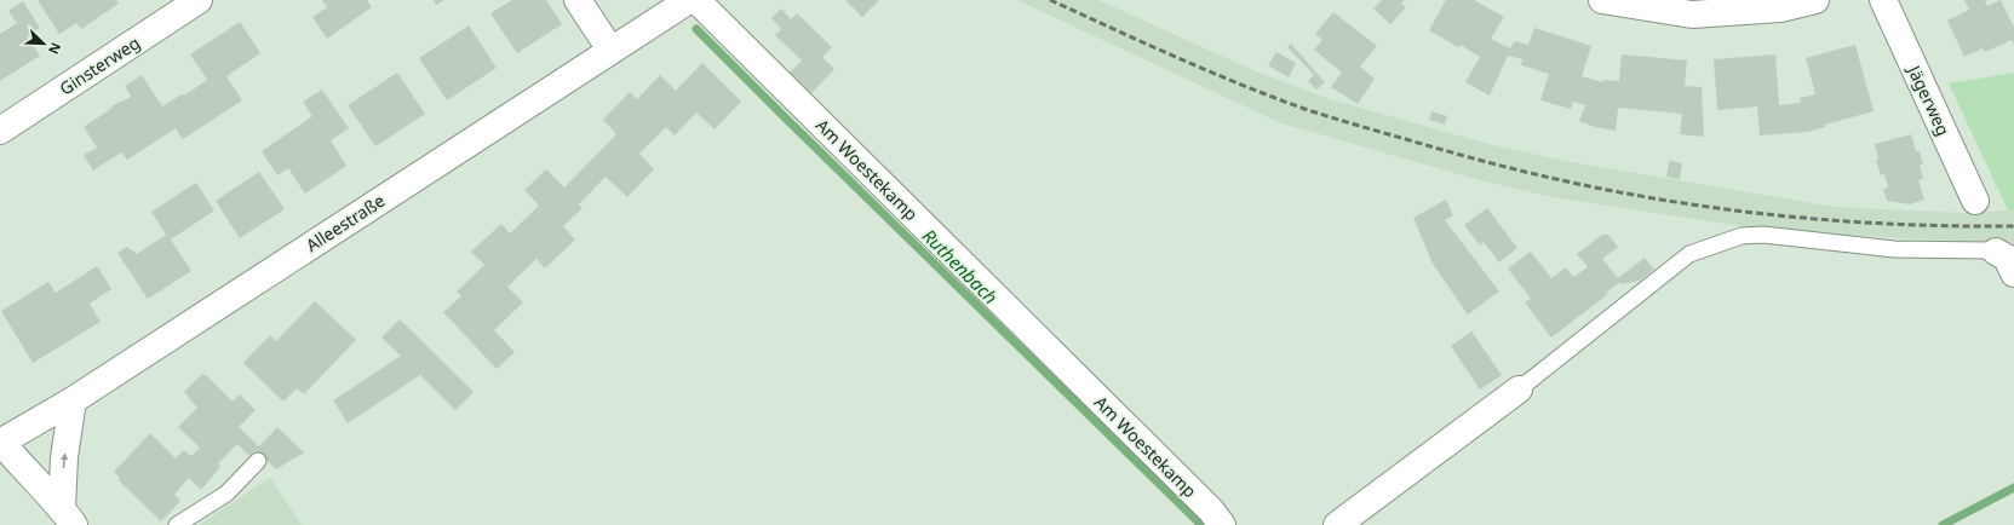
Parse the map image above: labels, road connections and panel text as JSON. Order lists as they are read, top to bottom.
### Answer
{
  "streets": {
    "street": [
      "Ginsterweg",
      "Jägerweg",
      "Am Woestekamp",
      "Alleestraße"
    ]
  },
  "water": ["Ruthenbach"],
  "north": "bottom right"
}
